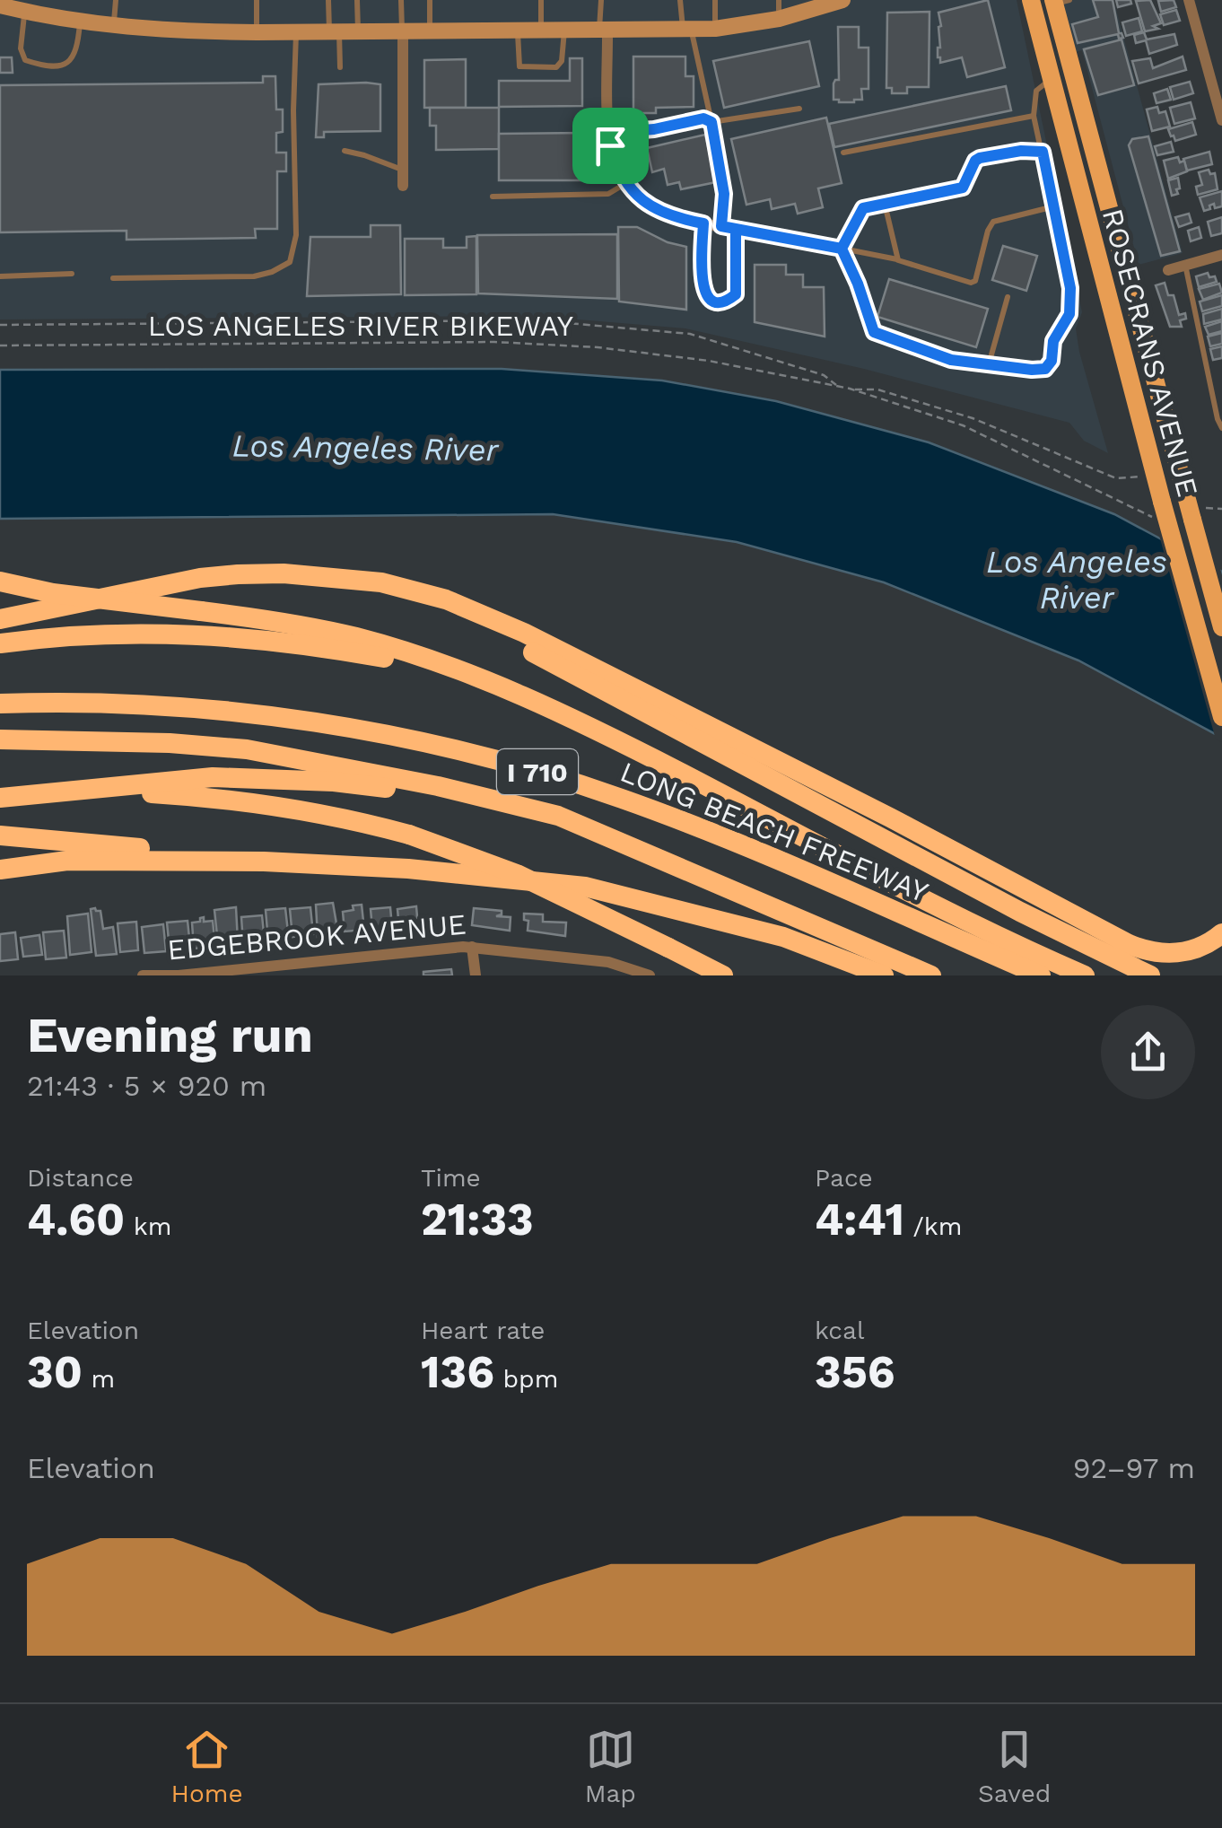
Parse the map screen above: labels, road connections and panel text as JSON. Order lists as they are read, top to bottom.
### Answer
{
  "streets": {
    "highway": ["I 710", "LONG BEACH FREEWAY"],
    "main road": ["ROSECRANS AVENUE"],
    "street": ["EDGEBROOK AVENUE"],
    "path": ["LOS ANGELES RIVER BIKEWAY"]
  },
  "crossings": [
    ["LOS ANGELES RIVER BIKEWAY", "ROSECRANS AVENUE"]
  ],
  "water": ["Los Angeles River"],
  "page": {
    "heading": ["Evening run", "21:43 · 5 × 920 m"],
    "stats": [
      ["Distance", "4.60 km"],
      ["Time", "21:33"],
      ["Pace", "4:41 /km"],
      ["Elevation", "30 m"],
      ["Heart rate", "136 bpm"],
      ["kcal", "356"]
    ],
    "chart": ["Elevation", "92–97 m"],
    "tabs": ["Home", "Map", "Saved"]
  }
}
